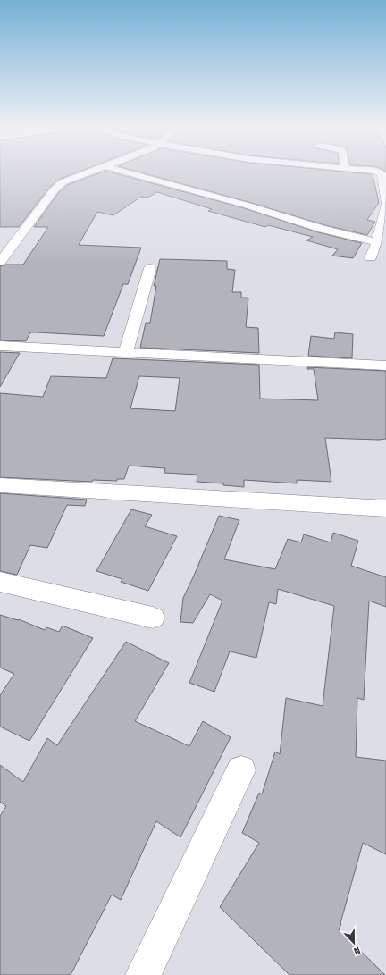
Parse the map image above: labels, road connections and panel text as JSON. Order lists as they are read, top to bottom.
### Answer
{
  "north": "bottom"
}
